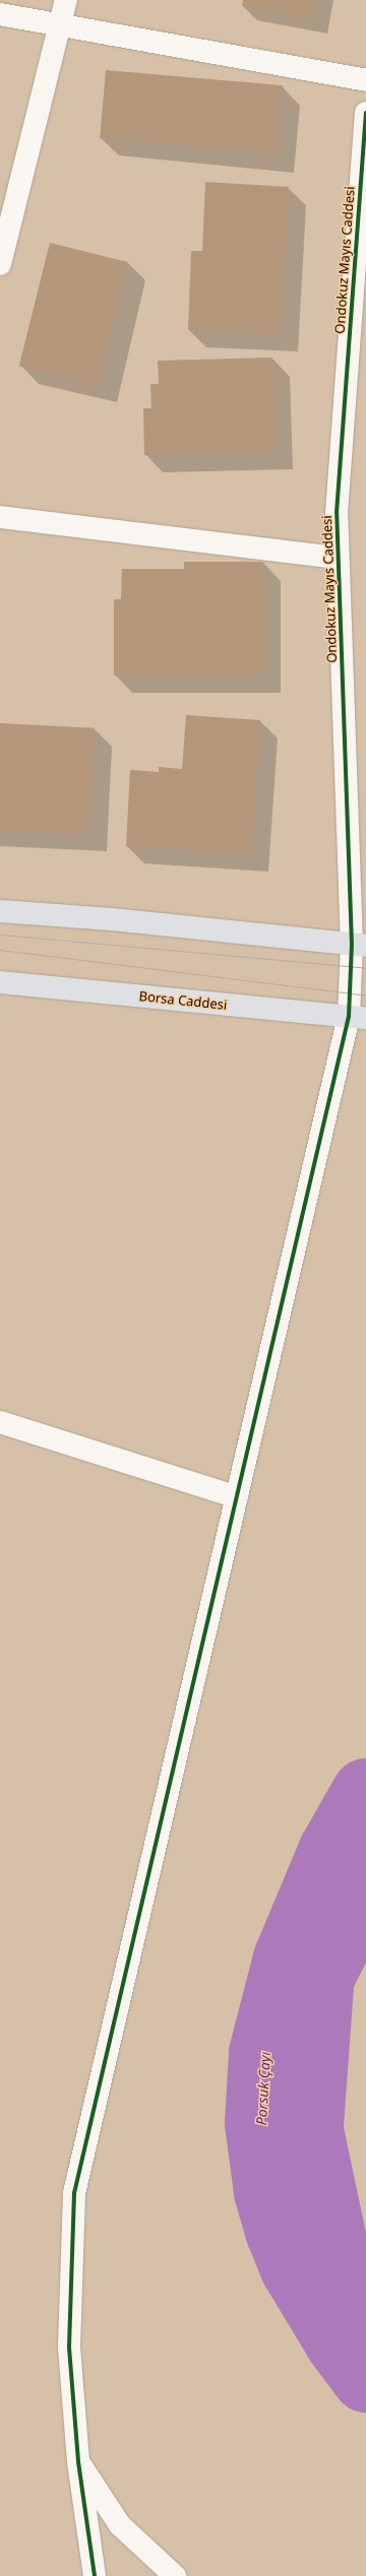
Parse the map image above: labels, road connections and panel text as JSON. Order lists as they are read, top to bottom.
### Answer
{
  "streets": {
    "main road": ["Borsa Caddesi"],
    "street": ["Ondokuz Mayıs Caddesi"]
  },
  "crossings": [
    ["Ondokuz Mayıs Caddesi", "Borsa Caddesi"]
  ],
  "water": ["Porsuk Çayı"]
}
